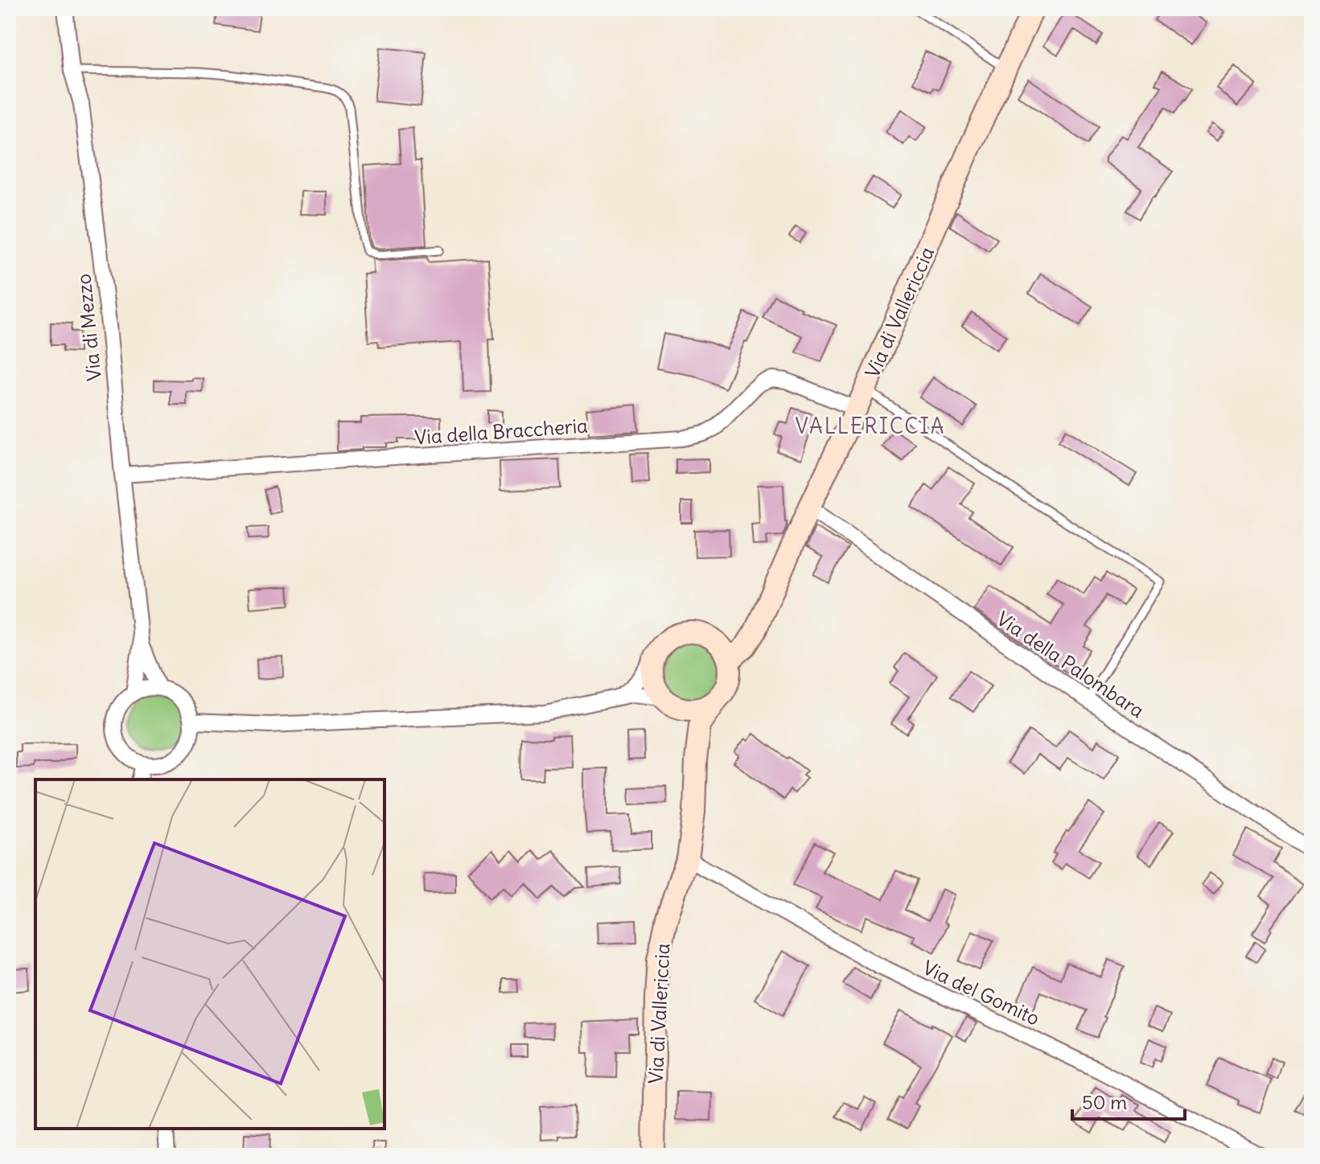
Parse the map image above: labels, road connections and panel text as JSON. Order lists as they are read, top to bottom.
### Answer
{
  "streets": {
    "street": [
      "Via di Vallericcia",
      "Via di Mezzo",
      "Via della Braccheria",
      "Via della Palombara",
      "Via del Gomito"
    ]
  },
  "crossings": [
    ["Via di Vallericcia", "Via della Braccheria"],
    ["Via di Vallericcia", "Via della Palombara"],
    ["Via di Vallericcia", "Via del Gomito"],
    ["Via di Mezzo", "Via della Braccheria"]
  ],
  "districts": ["VALLERICCIA"],
  "scale_bar": "50 m"
}
